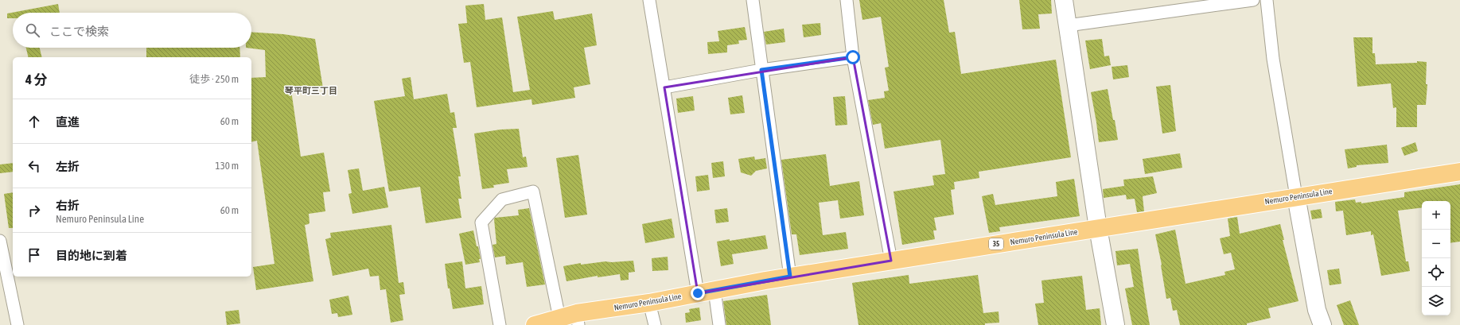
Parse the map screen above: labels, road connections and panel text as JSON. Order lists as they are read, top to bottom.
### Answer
{
  "streets": {
    "main road": ["Nemuro Peninsula Line", "35"]
  },
  "districts": ["琴平町三丁目"],
  "page": {
    "search": "ここで検索",
    "heading": ["4 分", "徒歩 · 250 m"],
    "list": [
      ["直進", "60 m"],
      ["左折", "130 m"],
      ["右折", "Nemuro Peninsula Line", "60 m"],
      "目的地に到着"
    ],
    "map_buttons": ["+", "−"]
  }
}
